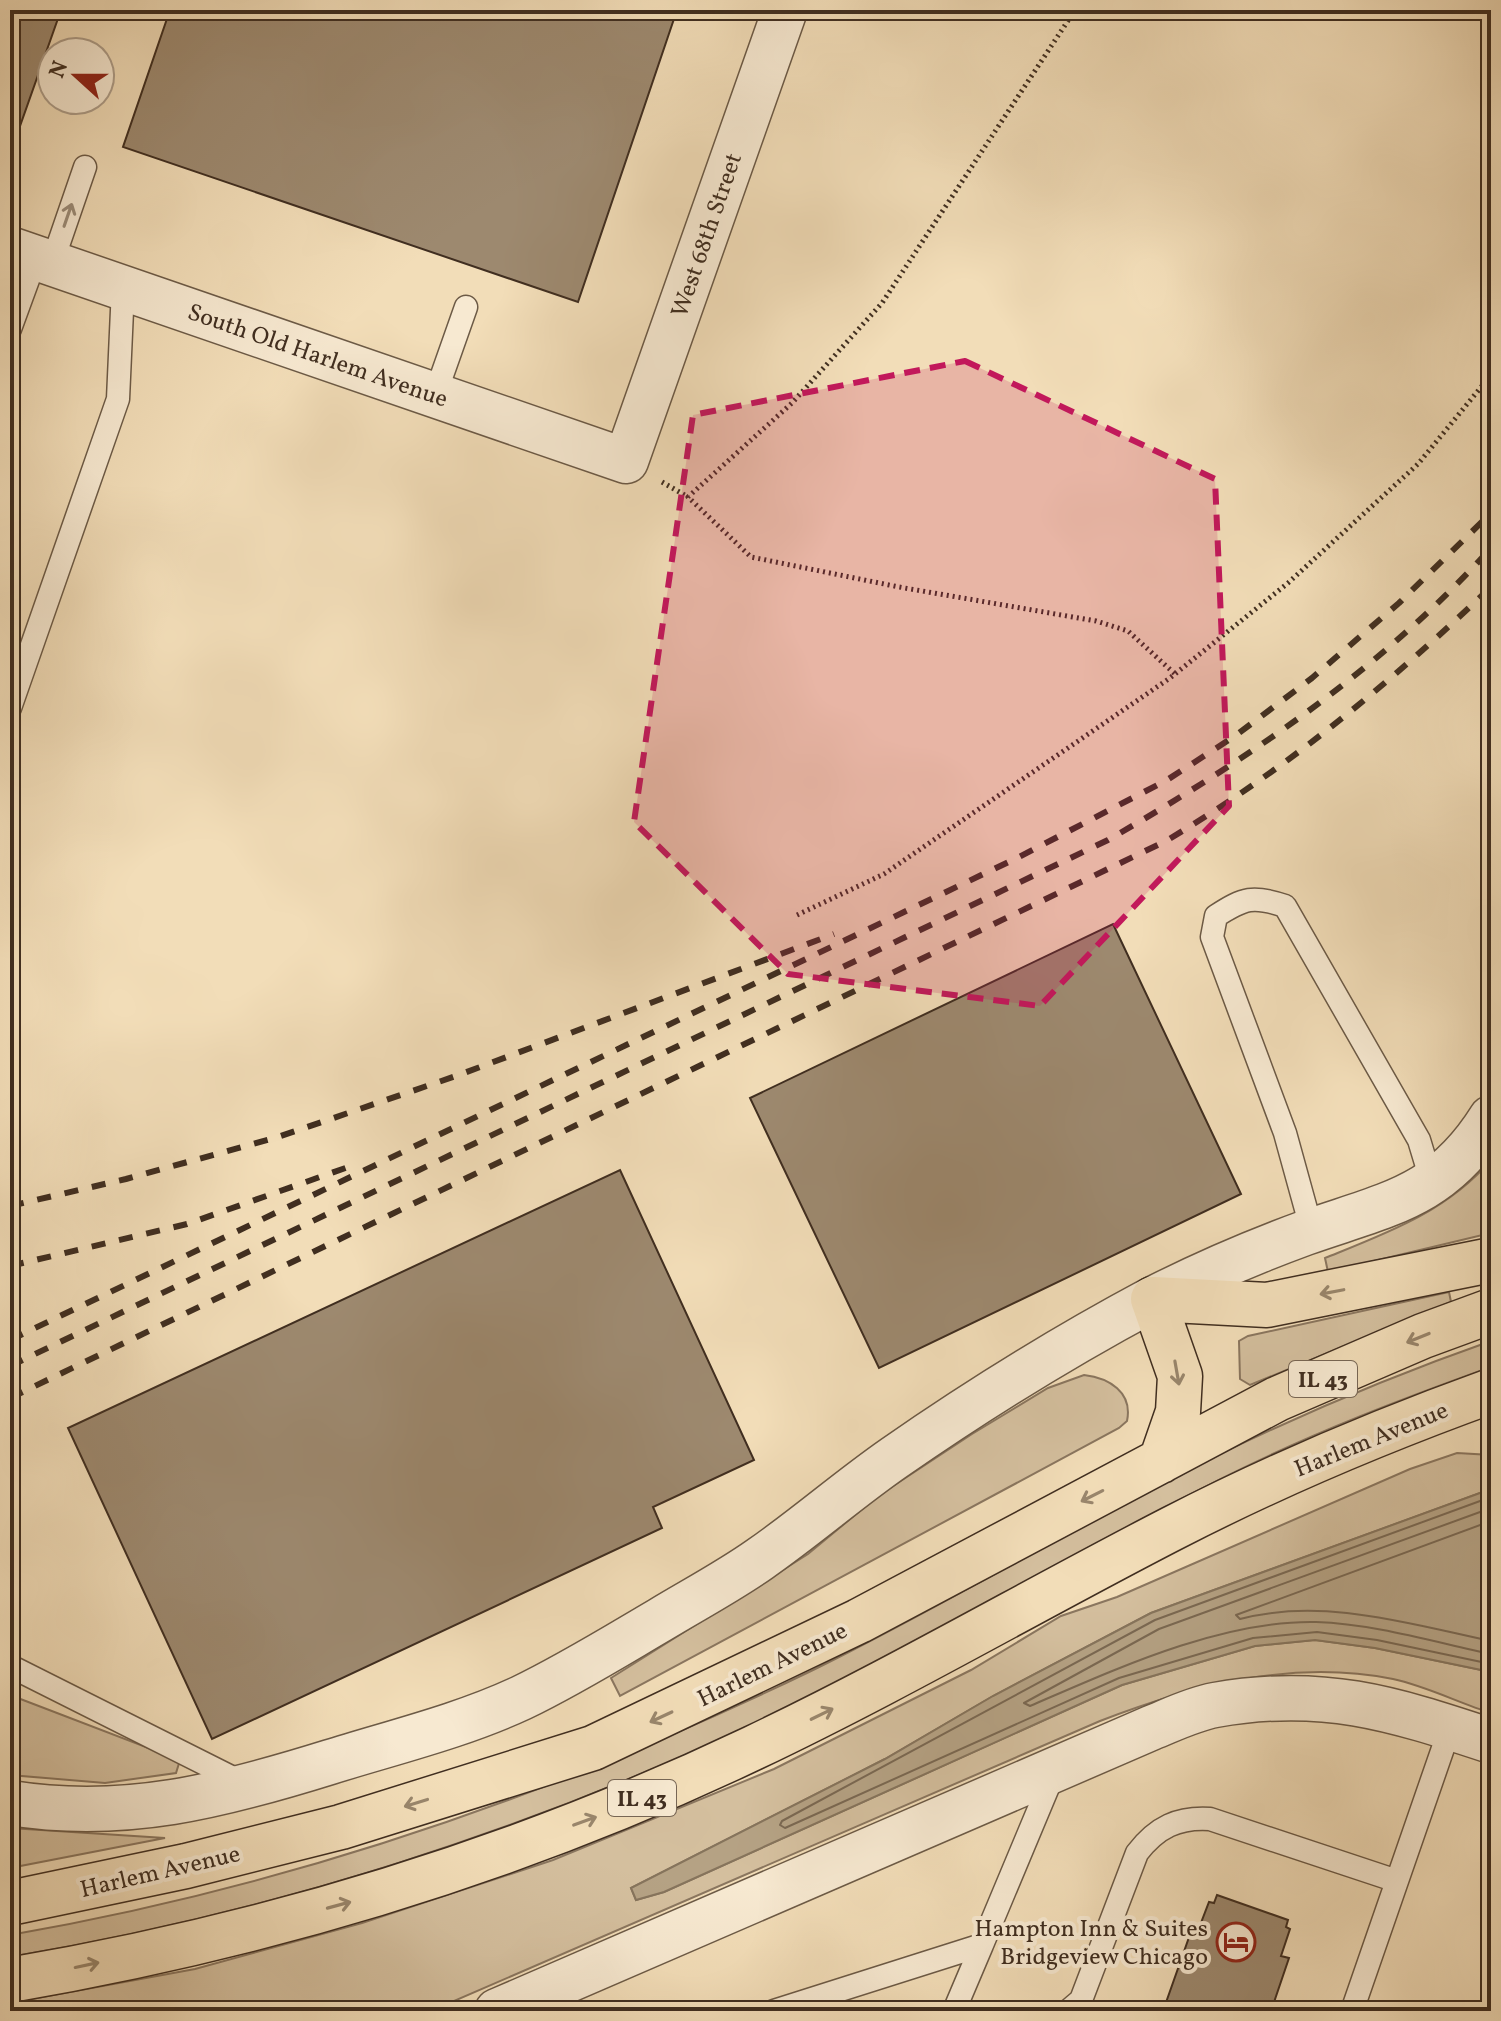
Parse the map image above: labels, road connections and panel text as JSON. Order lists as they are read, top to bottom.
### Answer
{
  "streets": {
    "main road": ["IL 43", "Harlem Avenue"],
    "street": ["West 68th Street", "South Old Harlem Avenue"]
  },
  "crossings": [
    ["West 68th Street", "South Old Harlem Avenue"]
  ],
  "places": {
    "hotel": ["Hampton Inn & Suites Bridgeview Chicago"]
  },
  "north": "left"
}
